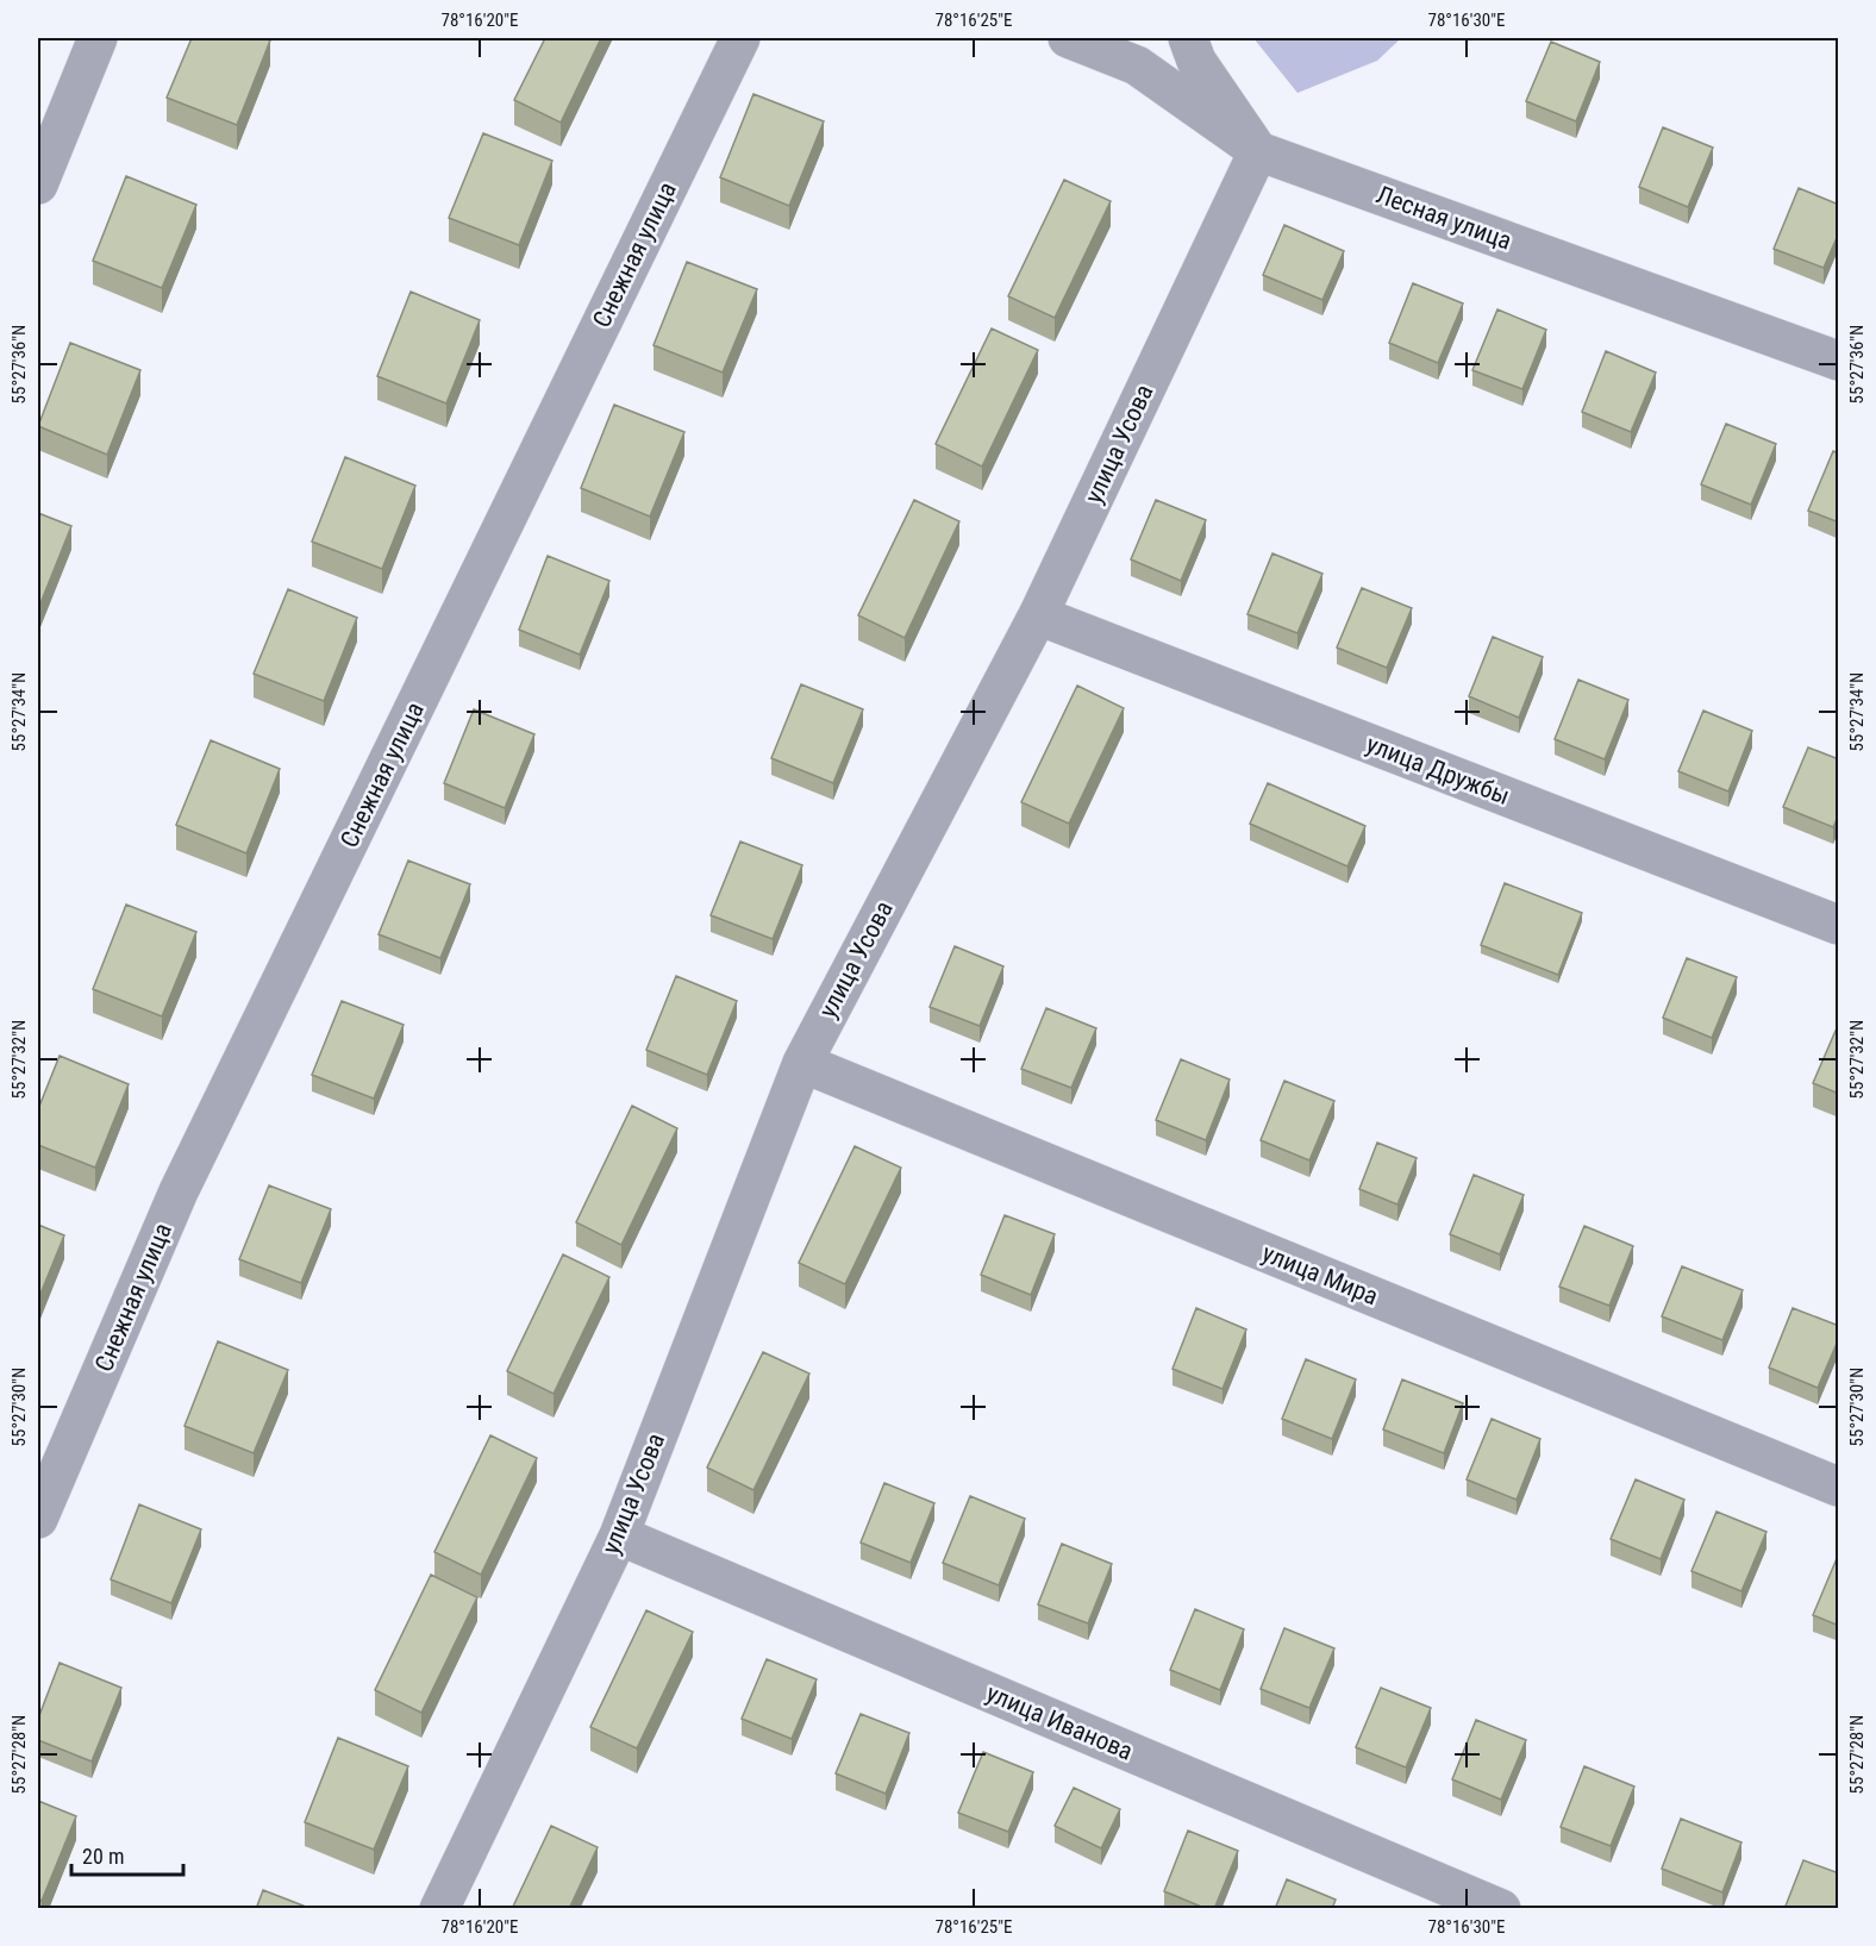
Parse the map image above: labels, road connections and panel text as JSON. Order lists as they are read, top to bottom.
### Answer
{
  "streets": {
    "street": [
      "Лесная улица",
      "Снежная улица",
      "улица Усова",
      "улица Дружбы",
      "улица Мира",
      "улица Иванова"
    ]
  },
  "crossings": [
    ["Лесная улица", "улица Усова"],
    ["улица Усова", "улица Дружбы"],
    ["улица Усова", "улица Мира"],
    ["улица Усова", "улица Иванова"]
  ],
  "scale_bar": "20 m",
  "coordinates": [
    "78°16'20\"E",
    "78°16'25\"E",
    "78°16'30\"E",
    "55°27'36\"N",
    "55°27'34\"N",
    "55°27'32\"N",
    "55°27'30\"N",
    "55°27'28\"N"
  ]
}
